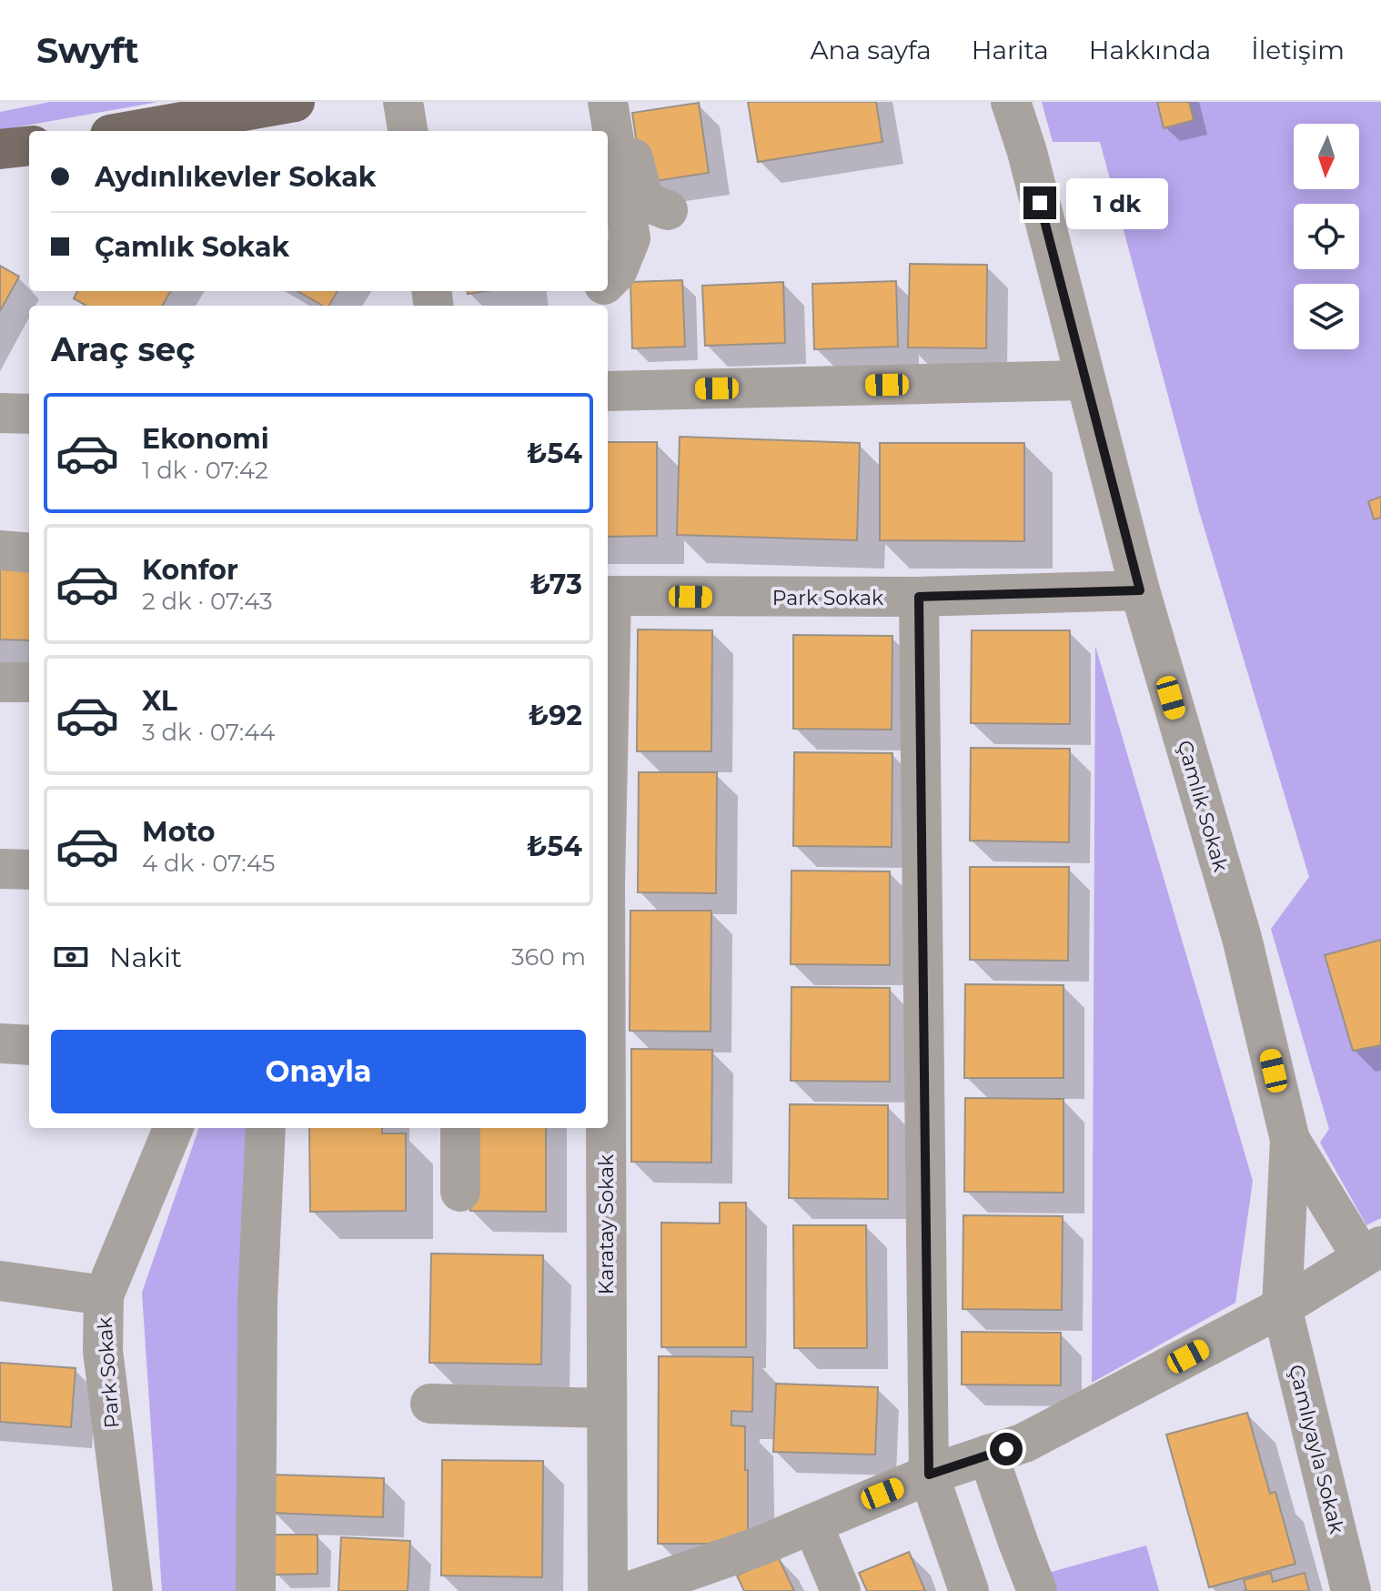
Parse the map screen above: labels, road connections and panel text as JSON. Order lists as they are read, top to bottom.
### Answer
{
  "streets": {
    "street": [
      "Park Sokak",
      "Çamlık Sokak",
      "Karatay Sokak",
      "Çamlıyayla Sokak"
    ]
  },
  "crossings": [
    ["Park Sokak", "Çamlık Sokak"],
    ["Çamlık Sokak", "Çamlıyayla Sokak"]
  ],
  "north": "bottom",
  "page": {
    "header": "Swyft",
    "nav": [
      "Ana sayfa",
      "Harita",
      "Hakkında",
      "İletişim"
    ],
    "banner": ["Aydınlıkevler Sokak", "Çamlık Sokak"],
    "bubble": "1 dk",
    "heading": "Araç seç",
    "list": [
      {
        "name": "Ekonomi",
        "note": "1 dk · 07:42",
        "value": "₺54"
      },
      {
        "name": "Konfor",
        "note": "2 dk · 07:43",
        "value": "₺73"
      },
      {
        "name": "XL",
        "note": "3 dk · 07:44",
        "value": "₺92"
      },
      {
        "name": "Moto",
        "note": "4 dk · 07:45",
        "value": "₺54"
      }
    ],
    "pay": ["Nakit", "360 m"],
    "buttons": "Onayla"
  }
}
